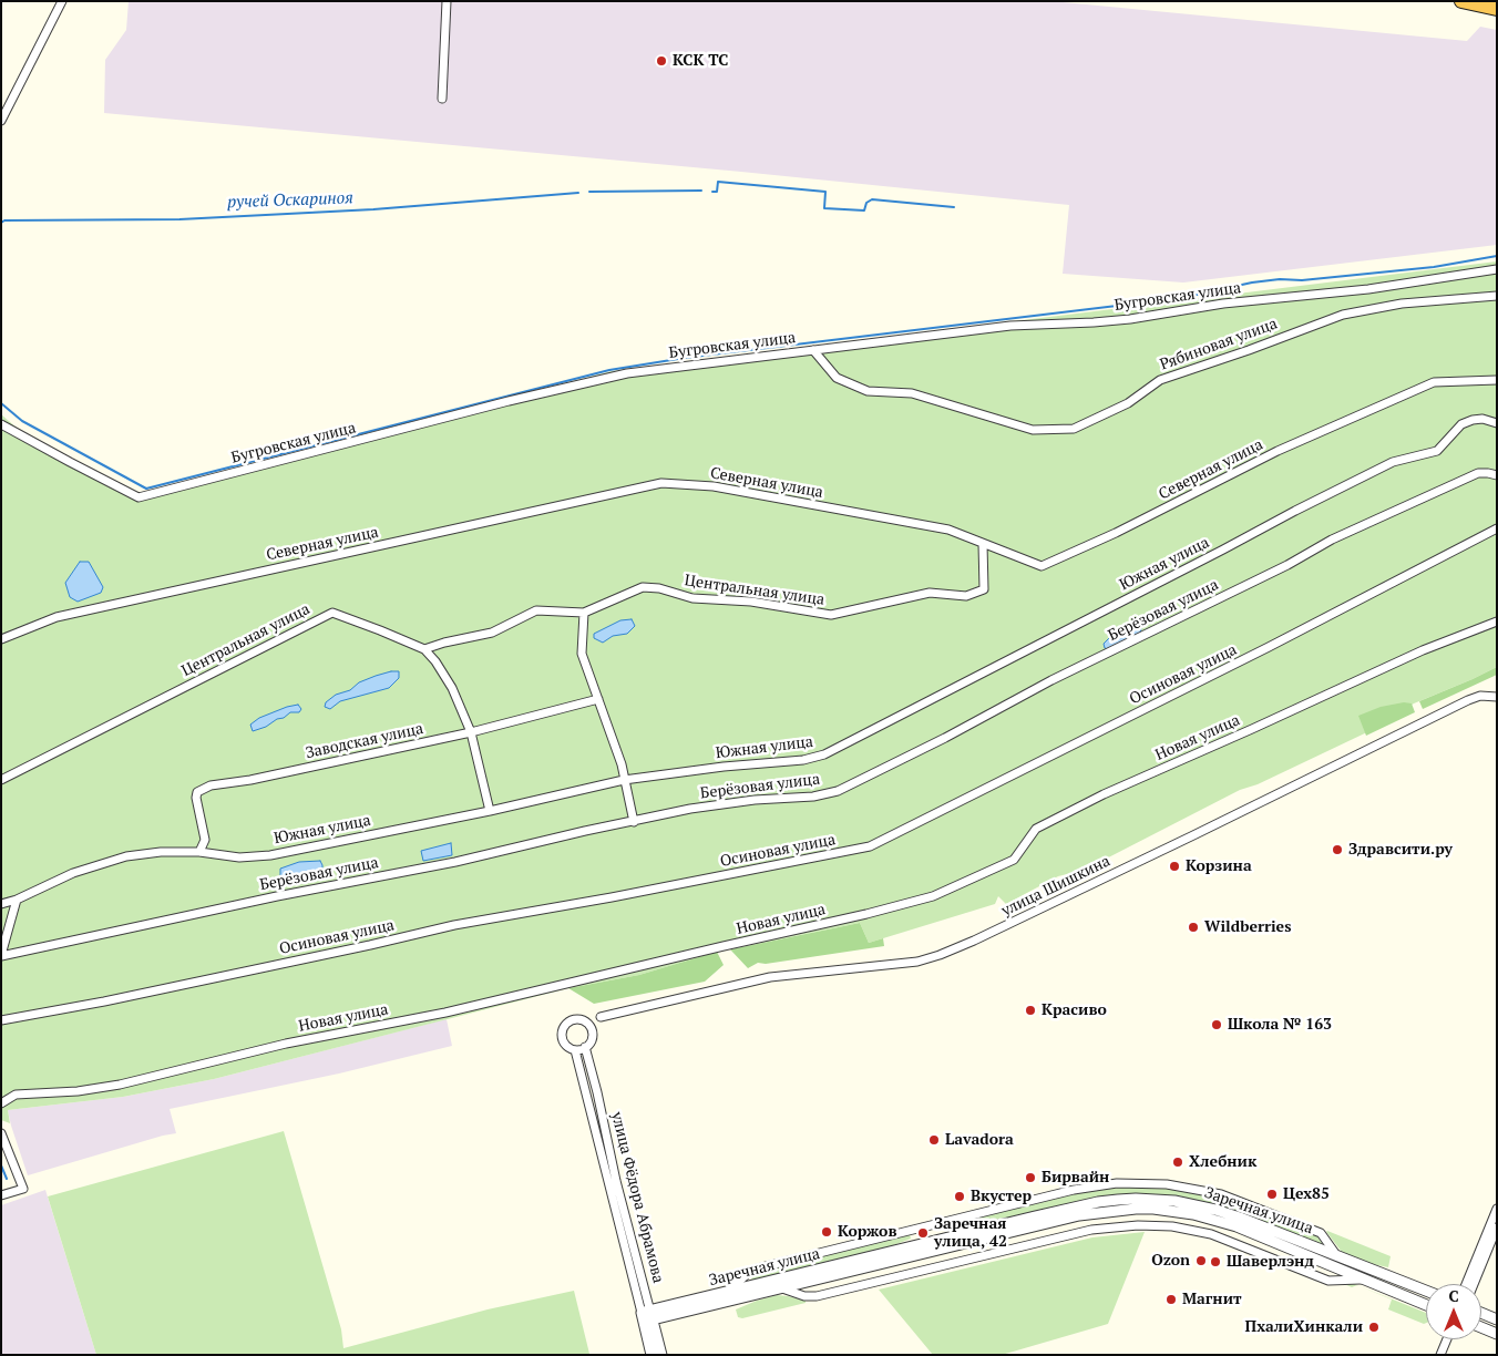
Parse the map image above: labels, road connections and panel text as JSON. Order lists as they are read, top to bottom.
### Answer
{
  "streets": {
    "street": [
      "Бугровская улица",
      "Рябиновая улица",
      "Северная улица",
      "Южная улица",
      "Центральная улица",
      "Берёзовая улица",
      "Осиновая улица",
      "Новая улица",
      "Заводская улица",
      "улица Шишкина",
      "улица Фёдора Абрамова",
      "Заречная улица"
    ]
  },
  "crossings": [
    ["Бугровская улица", "Рябиновая улица"],
    ["Северная улица", "Центральная улица"],
    ["Южная улица", "Заводская улица"],
    ["улица Фёдора Абрамова", "Заречная улица"]
  ],
  "water": ["ручей Оскариноя"],
  "places": [
    "КСК ТС",
    "Здравсити.ру",
    "Корзина",
    "Wildberries",
    "Красиво",
    "Школа № 163",
    "Lavadora",
    "Хлебник",
    "Бирвайн",
    "Цех85",
    "Вкустер",
    "Коржов",
    "Заречная улица, 42",
    "Ozon",
    "Шаверлэнд",
    "Магнит",
    "ПхалиХинкали"
  ],
  "north": "top"
}
